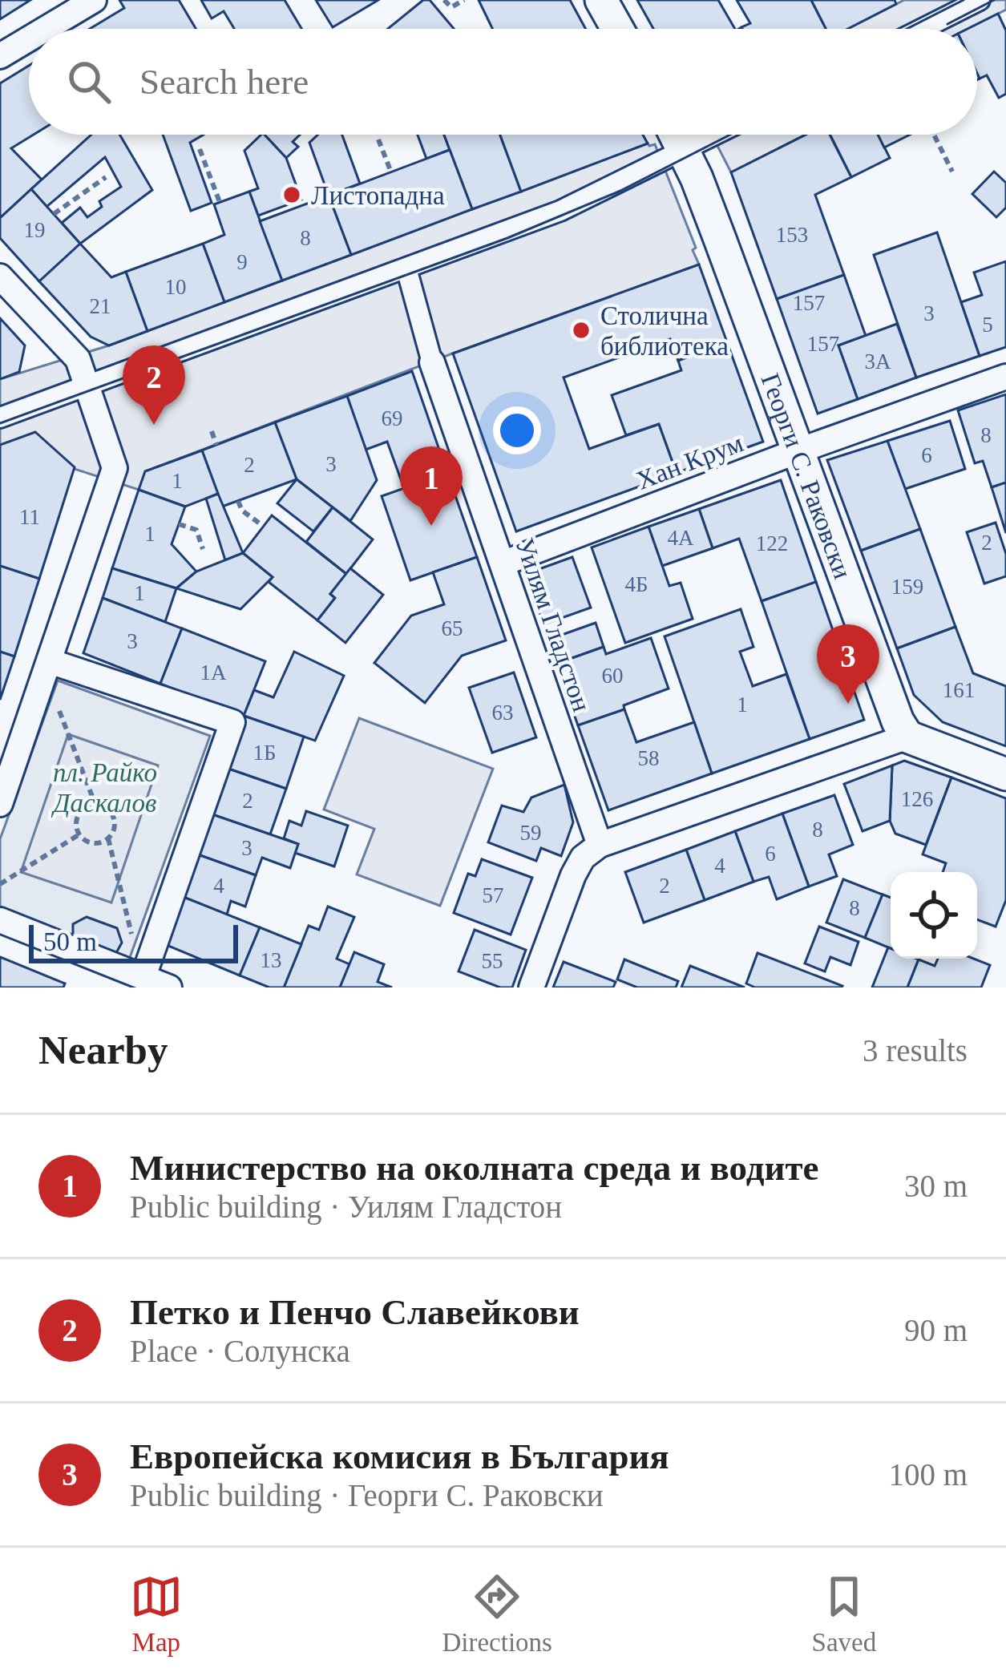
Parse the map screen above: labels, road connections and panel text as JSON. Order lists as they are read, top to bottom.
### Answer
{
  "streets": {
    "street": ["Хан Крум", "Георги С. Раковски", "Уилям Гладстон"]
  },
  "crossings": [
    ["Хан Крум", "Георги С. Раковски"],
    ["Хан Крум", "Уилям Гладстон"]
  ],
  "parks": ["пл. Райко Даскалов"],
  "places": ["Листопадна", "Столична библиотека"],
  "house_numbers": [
    "19",
    "153",
    "8",
    "9",
    "10",
    "157",
    "21",
    "3",
    "5",
    "157",
    "3А",
    "69",
    "8",
    "6",
    "3",
    "2",
    "1",
    "11",
    "1",
    "4А",
    "2",
    "122",
    "4Б",
    "159",
    "1",
    "65",
    "3",
    "1А",
    "60",
    "161",
    "1",
    "63",
    "1Б",
    "58",
    "126",
    "2",
    "8",
    "59",
    "3",
    "6",
    "4",
    "4",
    "2",
    "57",
    "8",
    "13",
    "55"
  ],
  "scale_bar": "50 m",
  "page": {
    "search": "Search here",
    "pins": ["2", "1", "3"],
    "scale": "50 m",
    "heading": ["Nearby", "3 results"],
    "list": [
      {
        "mark": "1",
        "name": "Министерство на околната среда и водите",
        "note": "Public building · Уилям Гладстон",
        "value": "30 m"
      },
      {
        "mark": "2",
        "name": "Петко и Пенчо Славейкови",
        "note": "Place · Солунска",
        "value": "90 m"
      },
      {
        "mark": "3",
        "name": "Европейска комисия в България",
        "note": "Public building · Георги С. Раковски",
        "value": "100 m"
      }
    ],
    "nav": ["Map", "Directions", "Saved"]
  }
}
